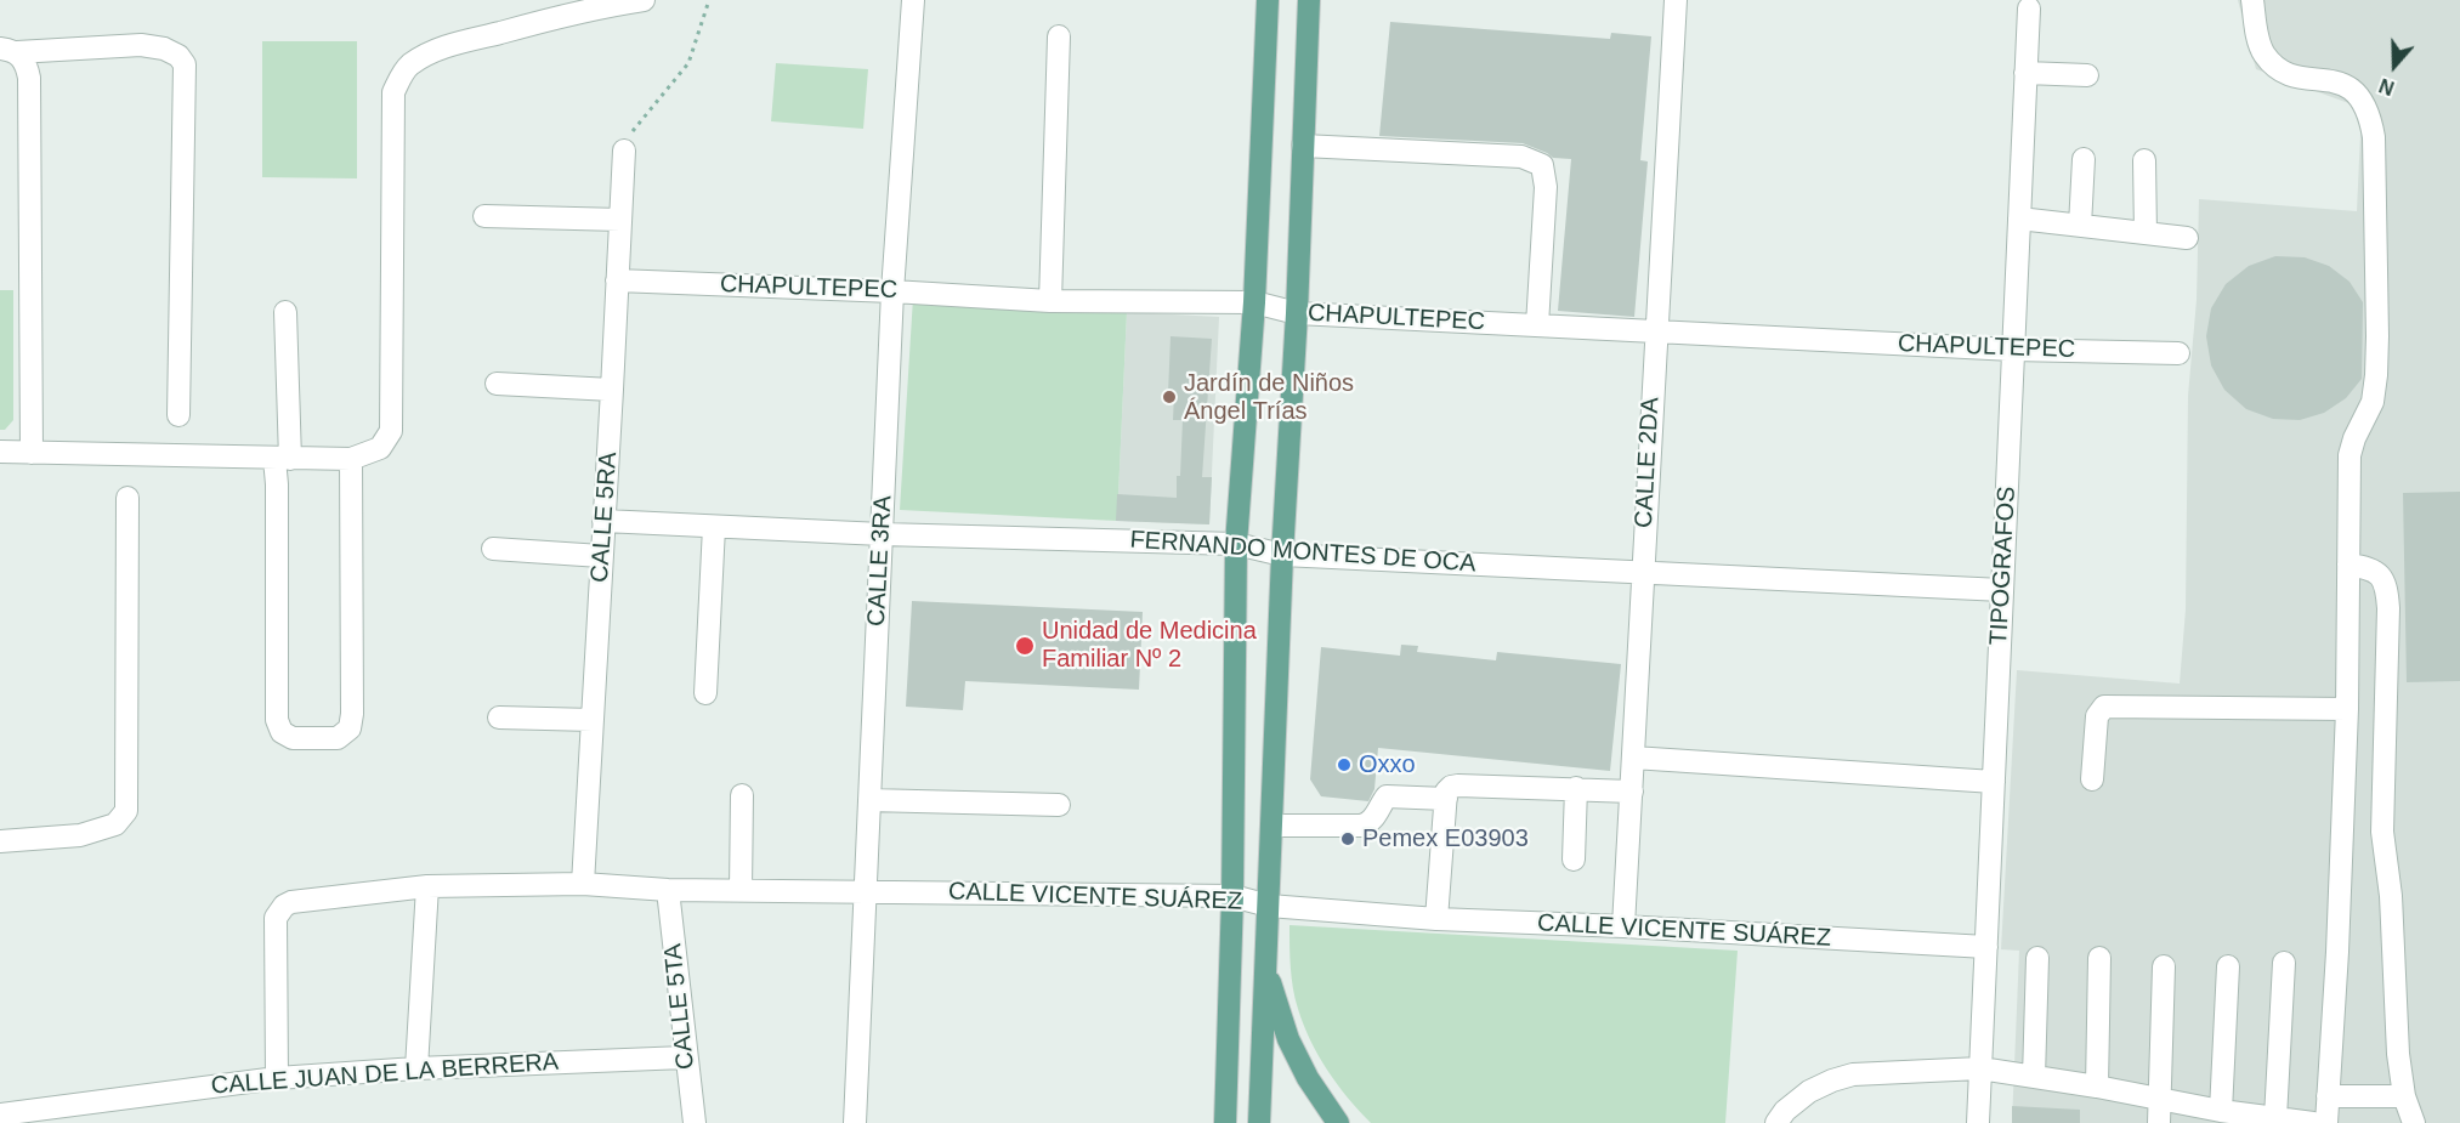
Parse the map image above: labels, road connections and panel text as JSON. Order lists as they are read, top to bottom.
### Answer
{
  "streets": {
    "street": [
      "CHAPULTEPEC",
      "CALLE 2DA",
      "CALLE 5RA",
      "FERNANDO MONTES DE OCA",
      "CALLE 3RA",
      "TIPOGRAFOS",
      "CALLE VICENTE SUÁREZ",
      "CALLE 5TA",
      "CALLE JUAN DE LA BERRERA"
    ]
  },
  "crossings": [
    ["CHAPULTEPEC", "CALLE 2DA"],
    ["CHAPULTEPEC", "CALLE 5RA"],
    ["CHAPULTEPEC", "CALLE 3RA"],
    ["CHAPULTEPEC", "TIPOGRAFOS"],
    ["CALLE 2DA", "FERNANDO MONTES DE OCA"],
    ["CALLE 2DA", "CALLE VICENTE SUÁREZ"],
    ["CALLE 5RA", "FERNANDO MONTES DE OCA"],
    ["CALLE 5RA", "CALLE VICENTE SUÁREZ"],
    ["FERNANDO MONTES DE OCA", "CALLE 3RA"],
    ["FERNANDO MONTES DE OCA", "TIPOGRAFOS"],
    ["CALLE 3RA", "CALLE VICENTE SUÁREZ"],
    ["TIPOGRAFOS", "CALLE VICENTE SUÁREZ"],
    ["CALLE VICENTE SUÁREZ", "CALLE 5TA"],
    ["CALLE VICENTE SUÁREZ", "CALLE JUAN DE LA BERRERA"],
    ["CALLE 5TA", "CALLE JUAN DE LA BERRERA"]
  ],
  "places": [
    "Jardín de Niños Ángel Trías",
    "Unidad de Medicina Familiar Nº 2",
    "Oxxo",
    "Pemex E03903"
  ],
  "north": "bottom"
}
